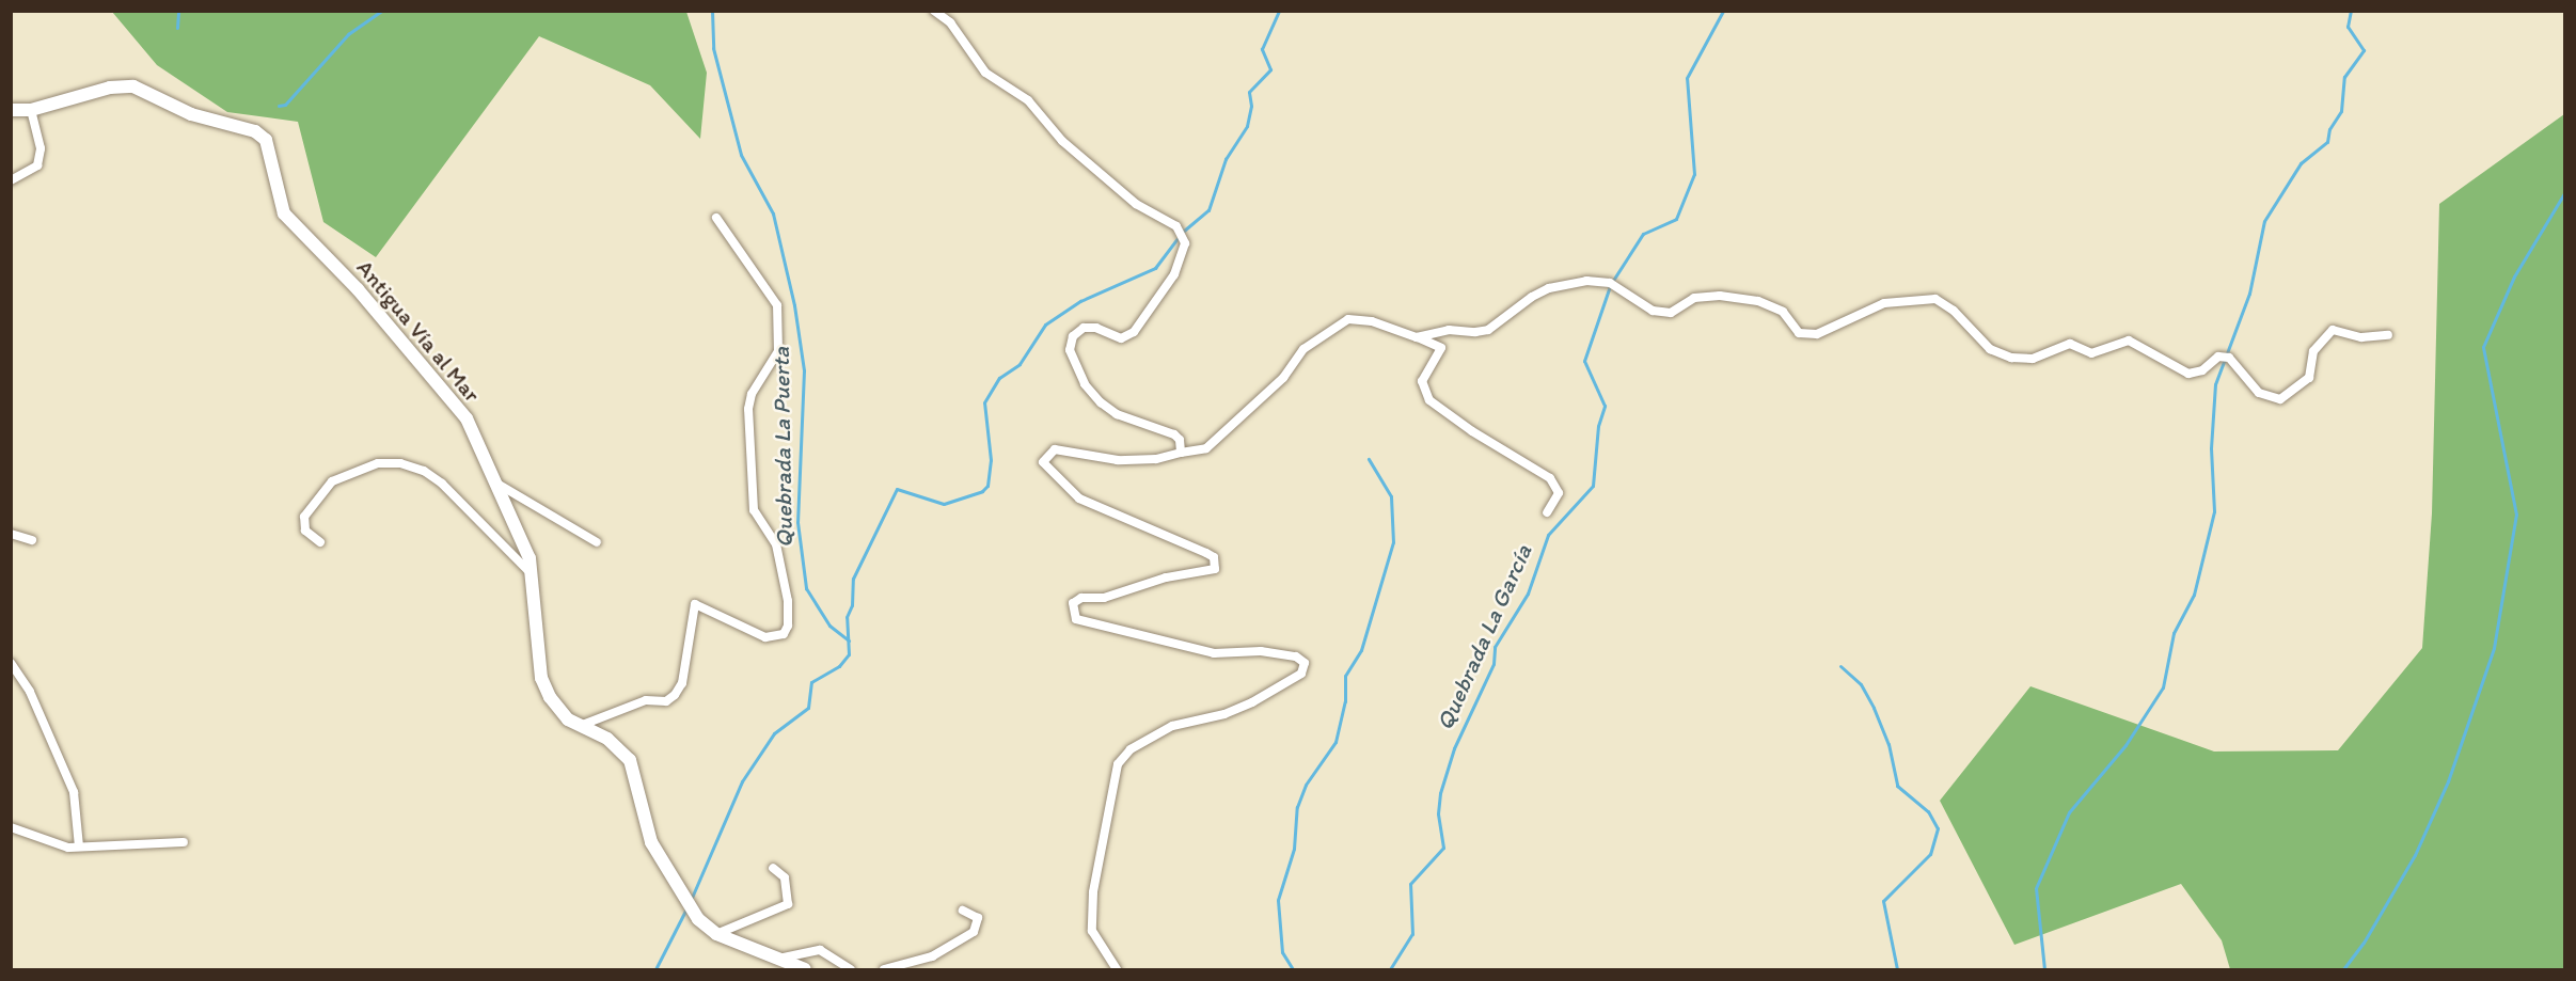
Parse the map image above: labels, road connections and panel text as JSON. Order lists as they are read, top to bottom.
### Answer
{
  "streets": {
    "main road": ["Antigua Vía al Mar"]
  },
  "water": ["Quebrada La Puerta", "Quebrada La García"]
}
